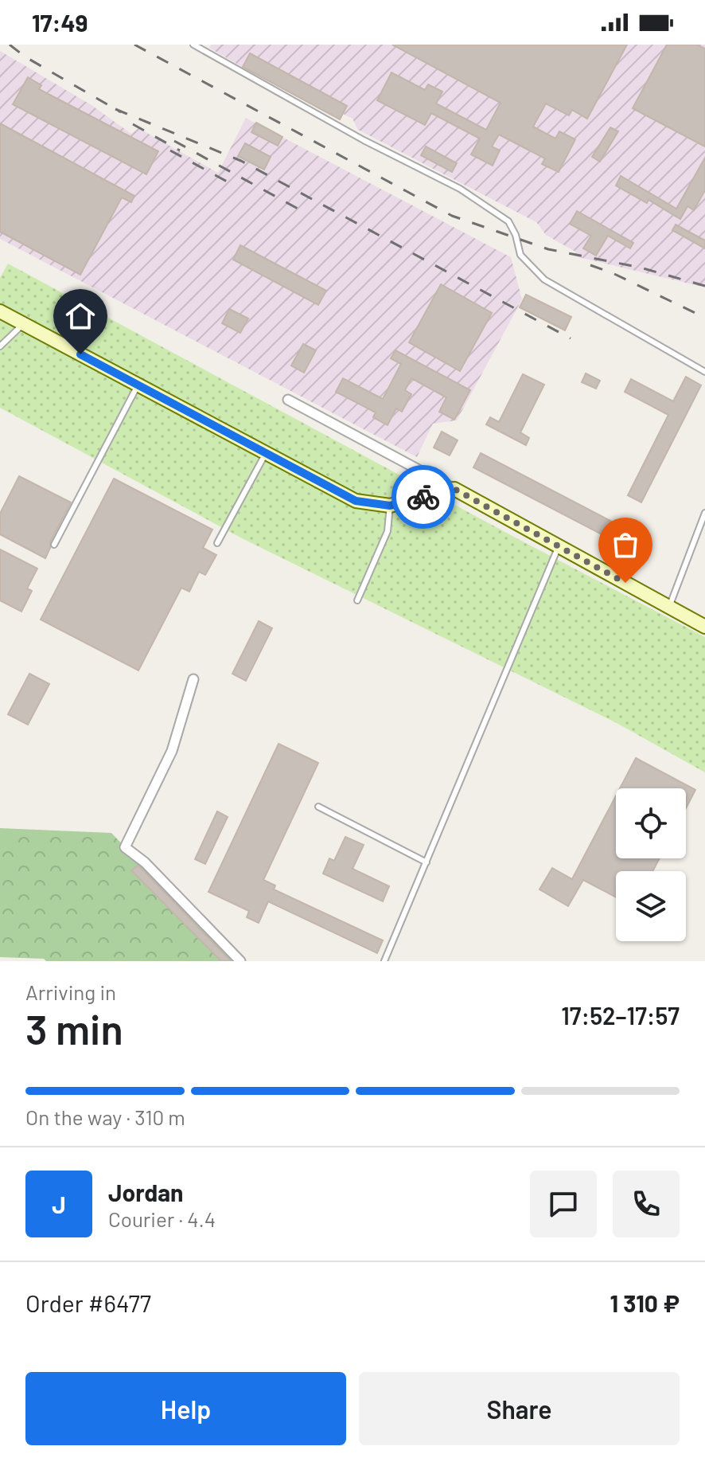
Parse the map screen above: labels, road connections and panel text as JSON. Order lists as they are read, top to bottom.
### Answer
{
  "page": {
    "status": "17:49",
    "heading": ["3 min", "Arriving in", "17:52–17:57"],
    "panel": [
      "Jordan",
      "Courier · 4.4",
      "Order #6477",
      "1 310 ₽"
    ],
    "bar": "On the way · 310 m",
    "round": "J",
    "buttons": ["Help", "Share"]
  }
}
